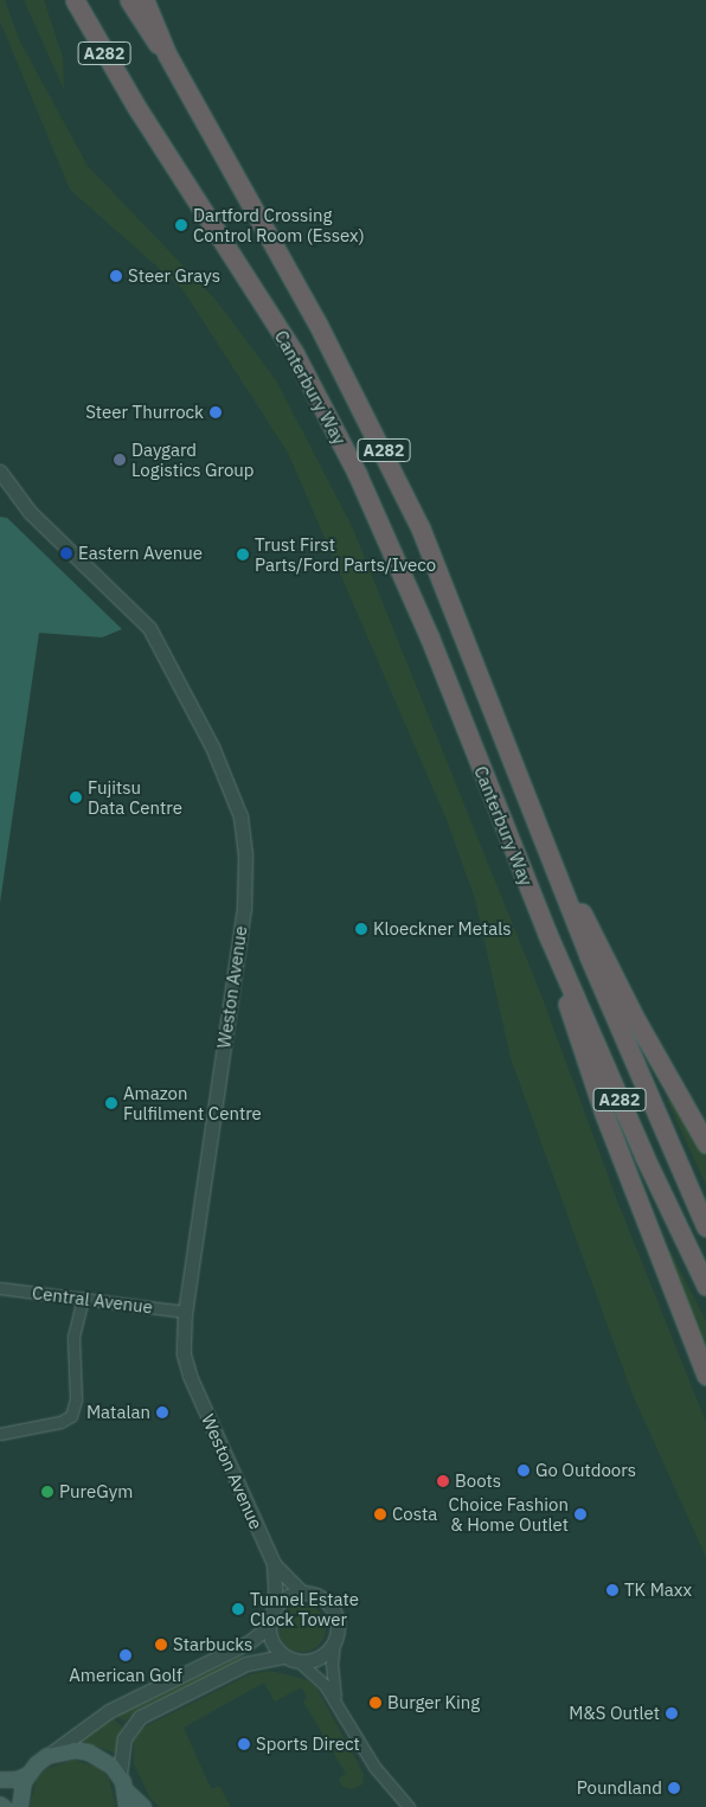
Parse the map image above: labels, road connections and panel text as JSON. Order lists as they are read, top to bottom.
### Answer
{
  "streets": {
    "highway": ["A282", "Canterbury Way"],
    "street": ["Weston Avenue", "Central Avenue"]
  },
  "crossings": [
    ["A282", "Canterbury Way"],
    ["Weston Avenue", "Central Avenue"]
  ],
  "places": [
    "Dartford Crossing Control Room (Essex)",
    "Steer Grays",
    "Steer Thurrock",
    "Daygard Logistics Group",
    "Eastern Avenue",
    "Trust First Parts/Ford Parts/Iveco",
    "Fujitsu Data Centre",
    "Kloeckner Metals",
    "Amazon Fulfilment Centre",
    "Matalan",
    "Go Outdoors",
    "Boots",
    "PureGym",
    "Costa",
    "Choice Fashion & Home Outlet",
    "TK Maxx",
    "Tunnel Estate Clock Tower",
    "Starbucks",
    "American Golf",
    "Burger King",
    "M&S Outlet",
    "Sports Direct",
    "Poundland"
  ]
}
